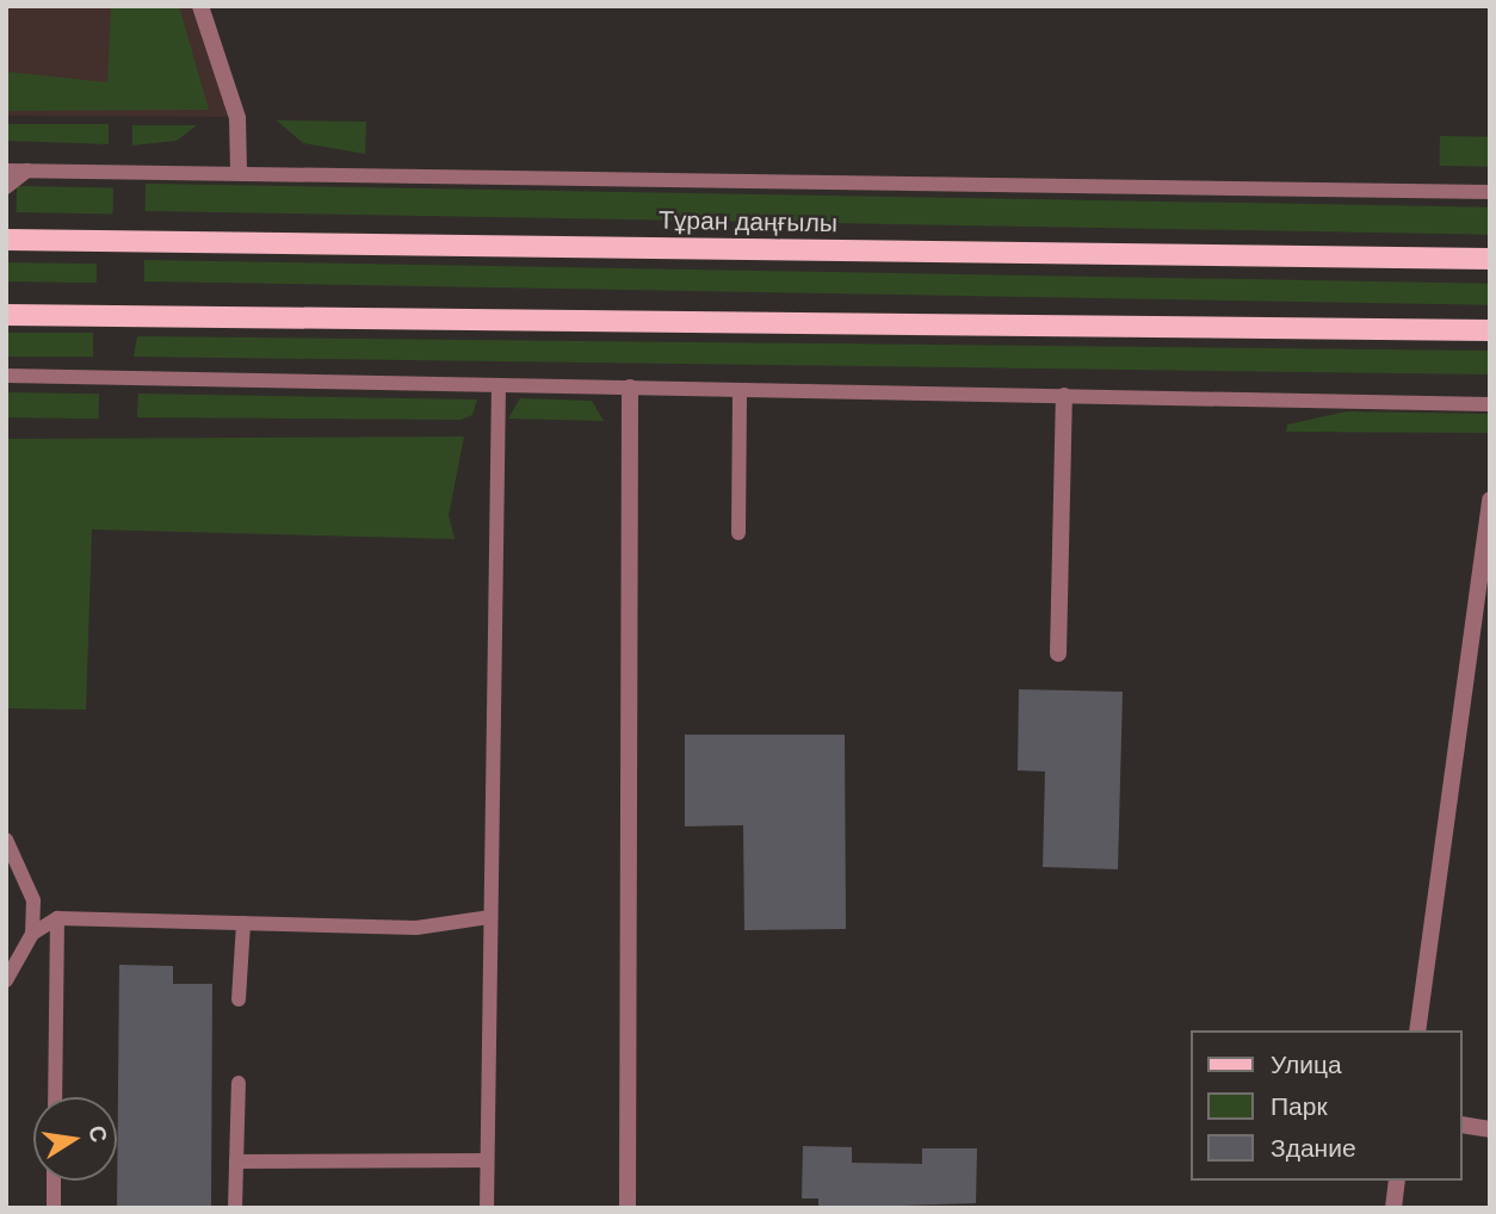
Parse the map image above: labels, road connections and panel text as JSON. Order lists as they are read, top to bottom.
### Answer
{
  "streets": {
    "main road": ["Тұран даңғылы"]
  },
  "legend": ["Улица", "Парк", "Здание"],
  "north": "right"
}
